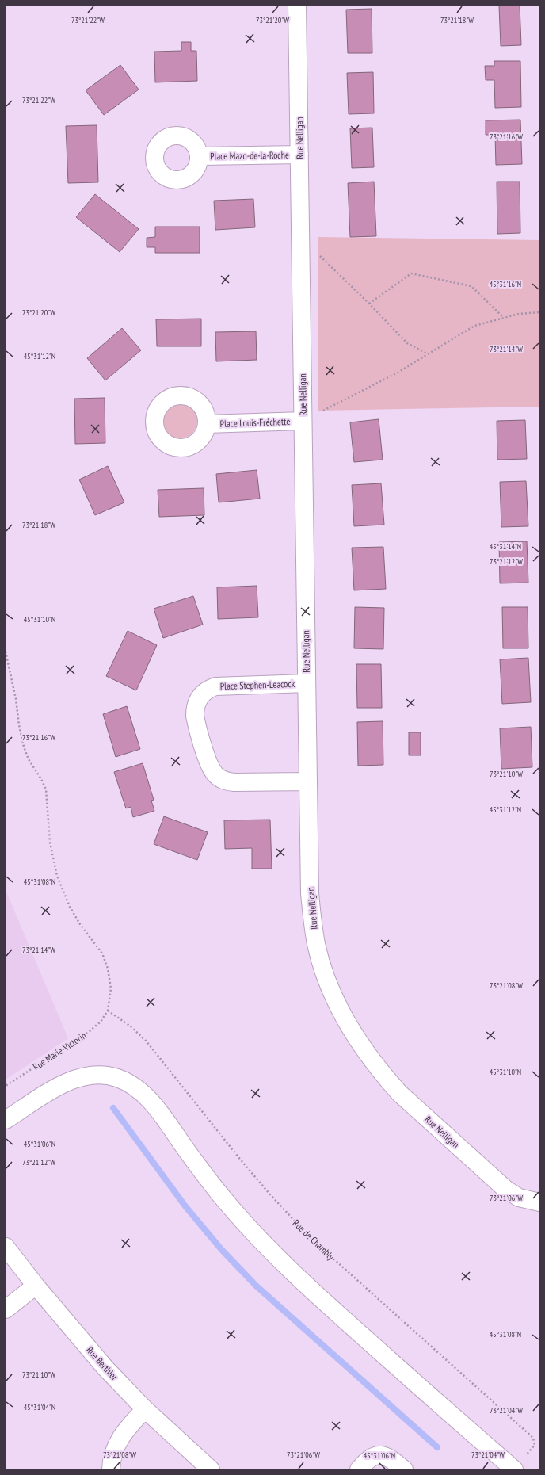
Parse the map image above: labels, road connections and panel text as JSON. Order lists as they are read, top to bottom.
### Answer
{
  "streets": {
    "street": [
      "Rue Nelligan",
      "Place Mazo-de-la-Roche",
      "Place Louis-Fréchette",
      "Place Stephen-Leacock",
      "Rue Berthier"
    ],
    "path": ["Rue Marie-Victorin", "Rue de Chambly"]
  },
  "crossings": [
    ["Rue Nelligan", "Place Mazo-de-la-Roche"],
    ["Rue Nelligan", "Place Louis-Fréchette"],
    ["Rue Nelligan", "Place Stephen-Leacock"],
    ["Rue Marie-Victorin", "Rue de Chambly"]
  ],
  "coordinates": [
    "73°21'22\"W",
    "73°21'20\"W",
    "73°21'18\"W",
    "73°21'16\"W",
    "45°31'16\"N",
    "73°21'14\"W",
    "45°31'12\"N",
    "45°31'14\"N",
    "73°21'12\"W",
    "45°31'10\"N",
    "73°21'10\"W",
    "45°31'08\"N",
    "73°21'08\"W",
    "45°31'06\"N",
    "73°21'06\"W",
    "45°31'04\"N",
    "73°21'04\"W"
  ]
}
